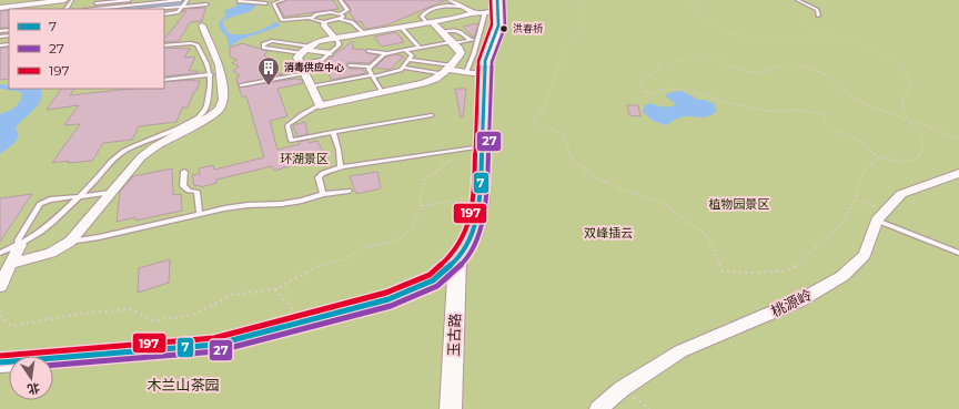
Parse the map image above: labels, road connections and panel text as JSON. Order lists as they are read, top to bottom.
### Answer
{
  "streets": {
    "street": ["桃源岭", "玉古路"]
  },
  "parks": [
    "环湖景区",
    "植物园景区",
    "双峰插云",
    "木兰山茶园"
  ],
  "places": {
    "other": ["洪春桥"],
    "building": ["消毒供应中心"]
  },
  "lines": ["transit line 7", "transit line 27", "transit line 197"],
  "legend": ["7", "27", "197"],
  "north": "bottom"
}
